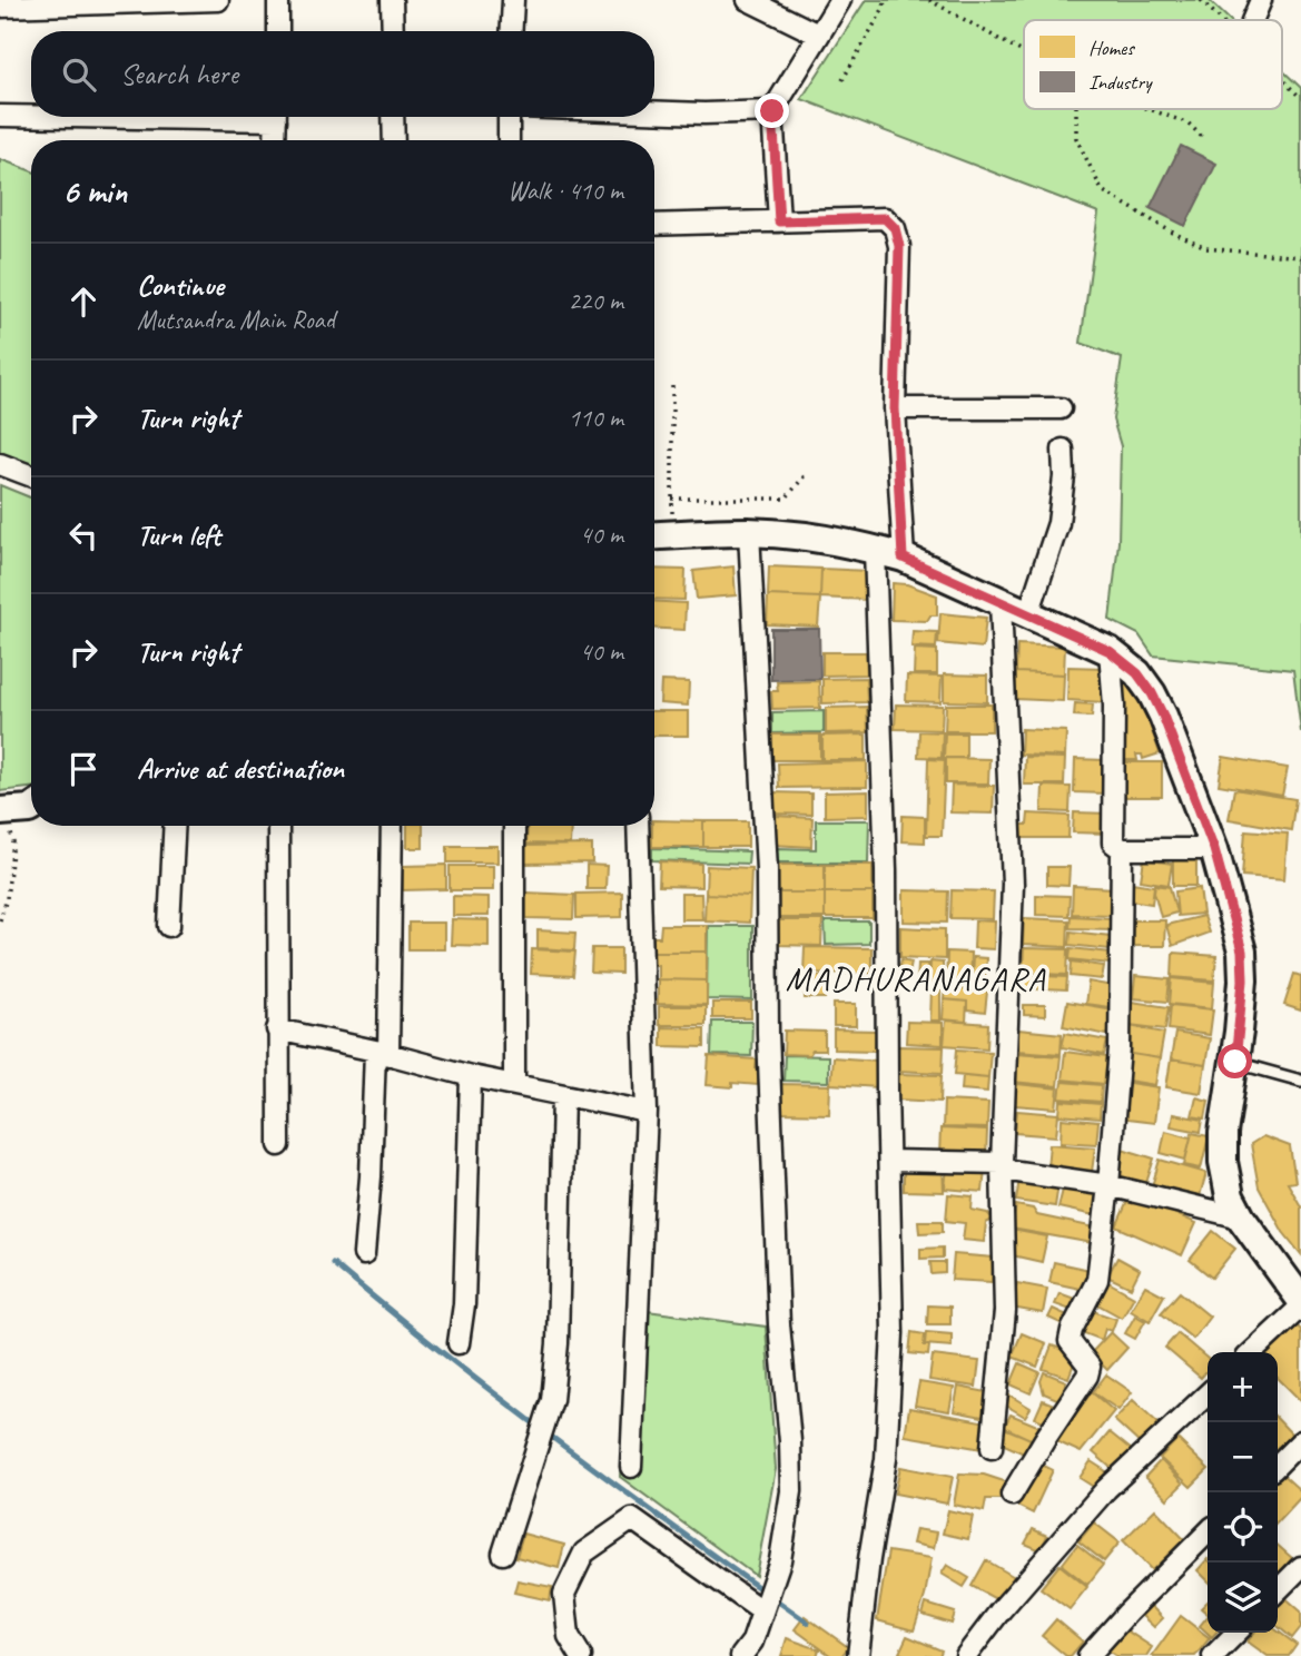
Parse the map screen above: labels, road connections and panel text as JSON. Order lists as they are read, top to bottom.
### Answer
{
  "districts": ["MADHURANAGARA"],
  "legend": ["Homes", "Industry"],
  "page": {
    "search": "Search here",
    "heading": ["6 min", "Walk · 410 m"],
    "list": [
      ["Continue", "Mutsandra Main Road", "220 m"],
      ["Turn right", "110 m"],
      ["Turn left", "40 m"],
      ["Turn right", "40 m"],
      "Arrive at destination"
    ],
    "map_buttons": ["+", "−"]
  }
}
